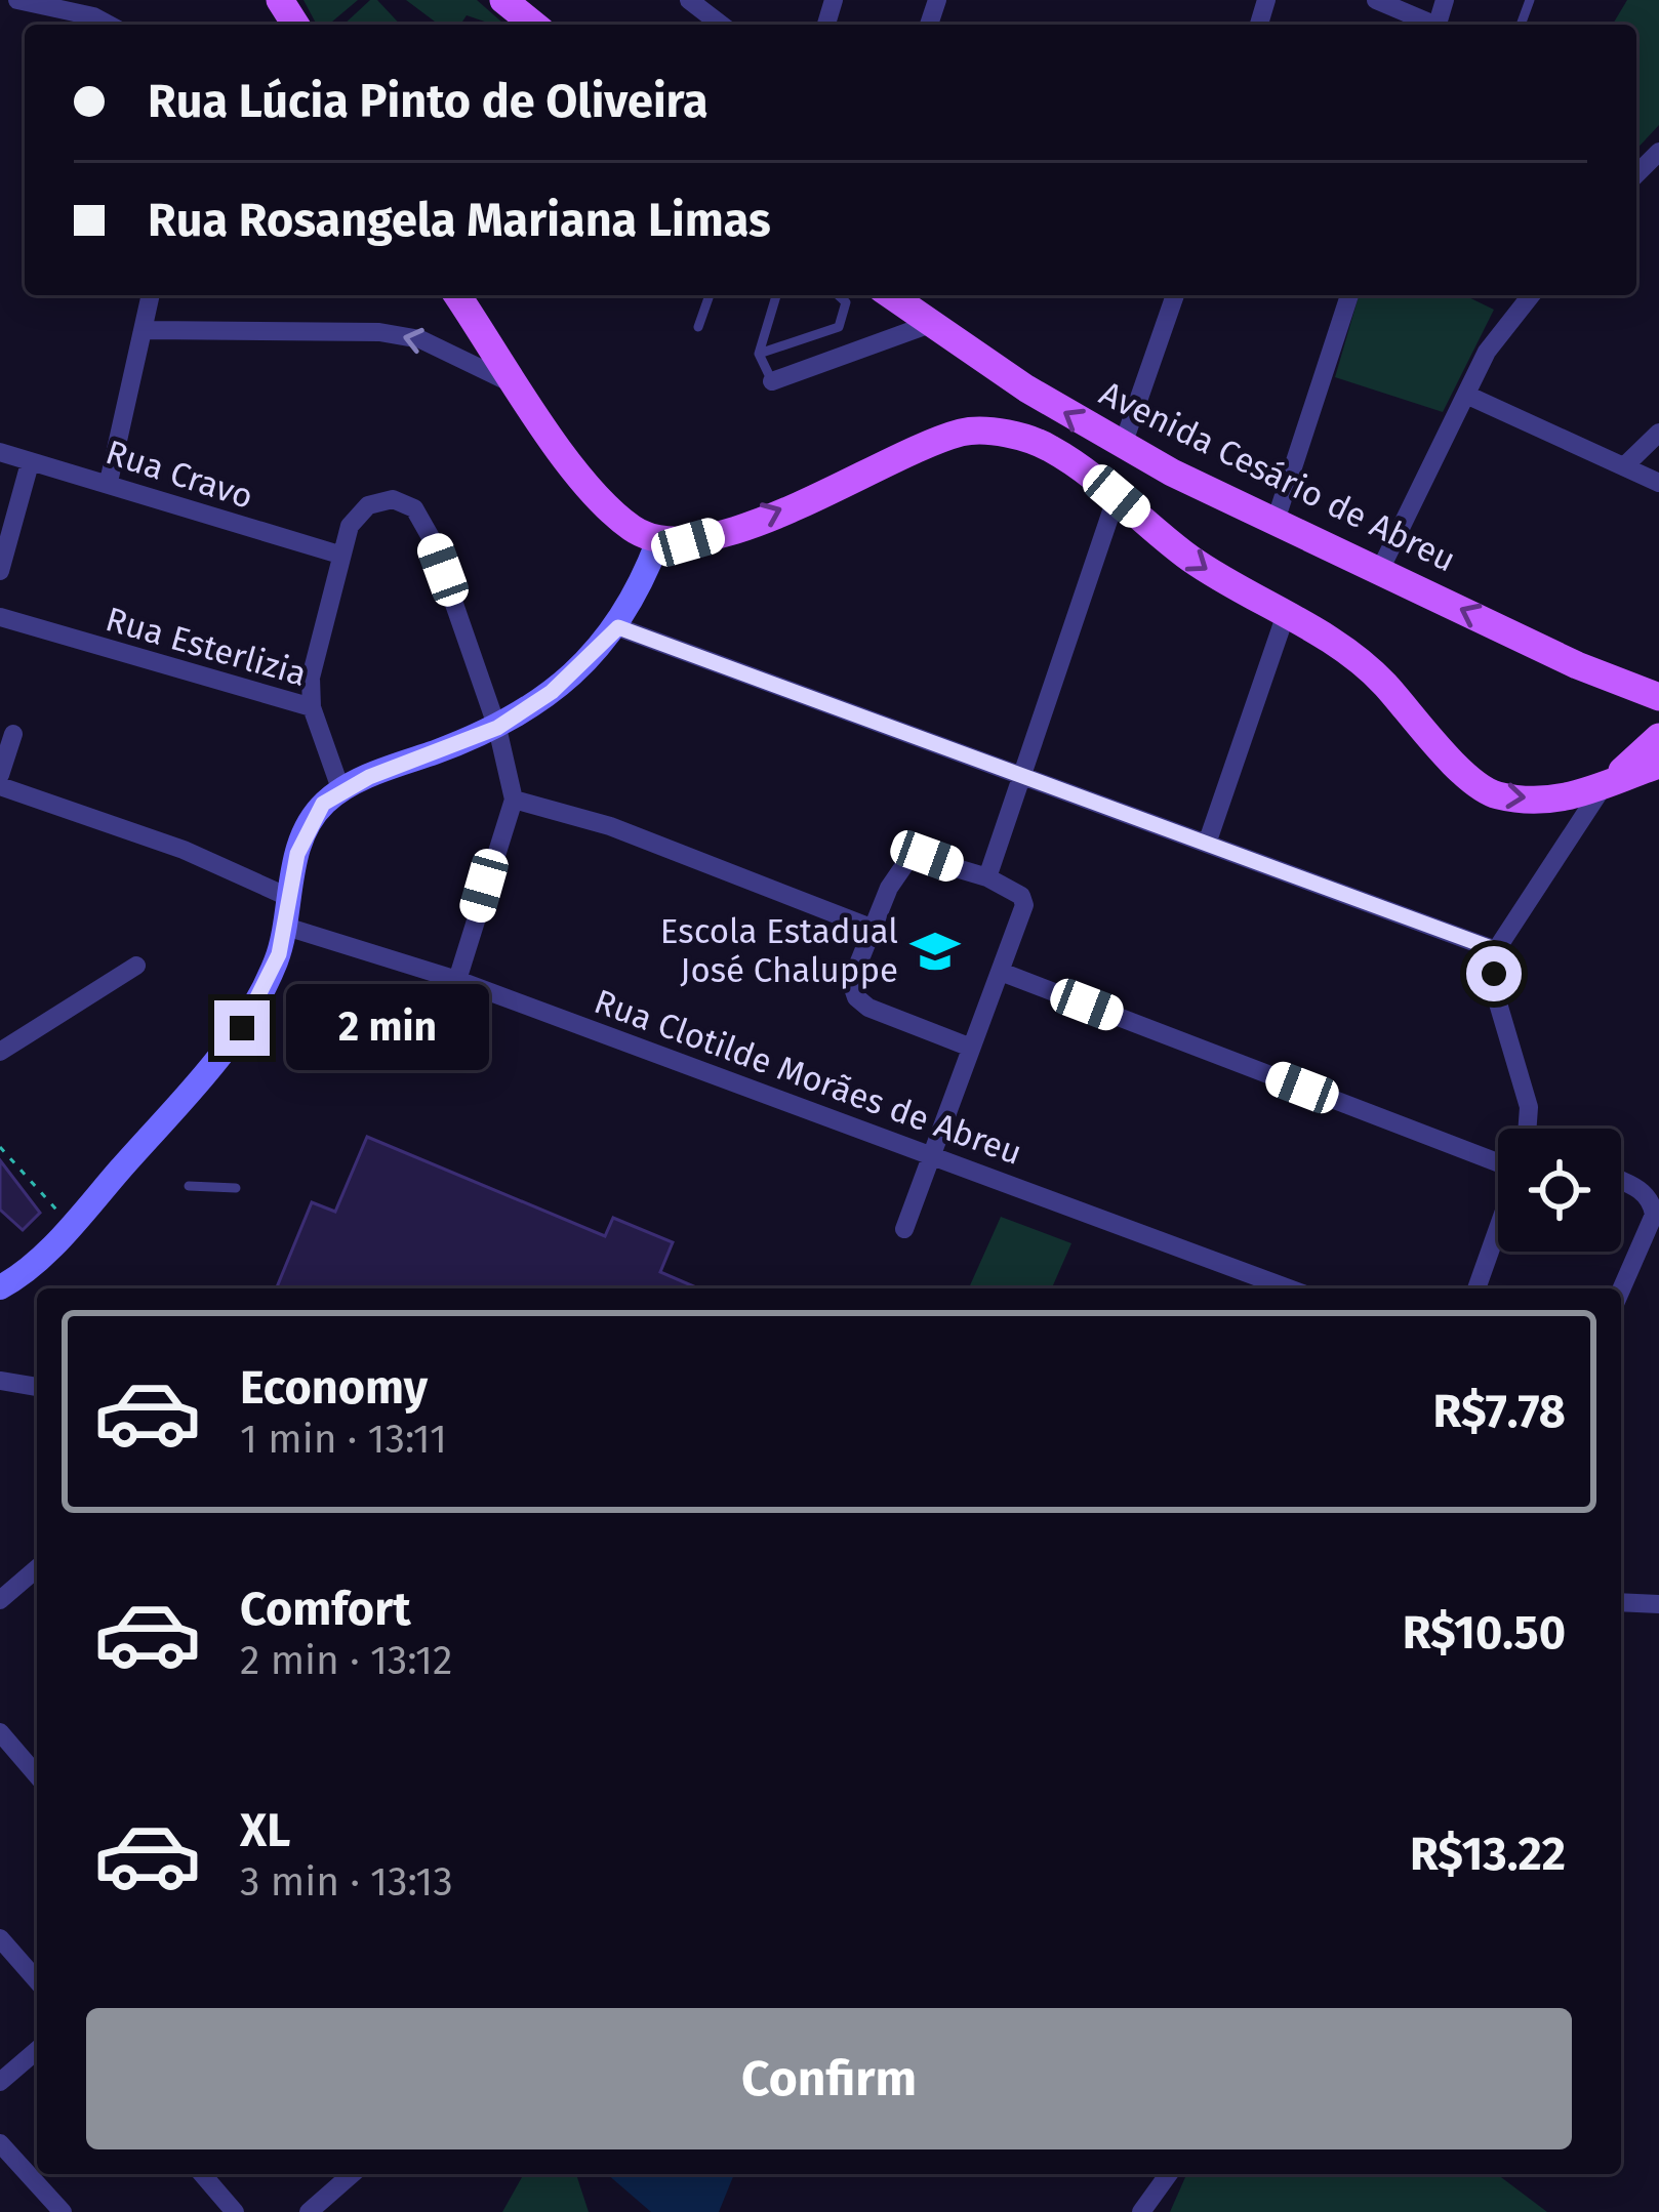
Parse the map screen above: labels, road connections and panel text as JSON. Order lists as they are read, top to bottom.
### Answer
{
  "streets": {
    "main road": ["Avenida Cesário de Abreu"],
    "street": ["Rua Cravo", "Rua Esterlizia", "Rua Clotilde Morães de Abreu"]
  },
  "places": {
    "school or university": ["Escola Estadual José Chaluppe"]
  },
  "page": {
    "banner": ["Rua Lúcia Pinto de Oliveira", "Rua Rosangela Mariana Limas"],
    "bubble": "2 min",
    "list": [
      {
        "name": "Economy",
        "note": "1 min · 13:11",
        "value": "R$7.78"
      },
      {
        "name": "Comfort",
        "note": "2 min · 13:12",
        "value": "R$10.50"
      },
      {
        "name": "XL",
        "note": "3 min · 13:13",
        "value": "R$13.22"
      }
    ],
    "buttons": "Confirm"
  }
}
